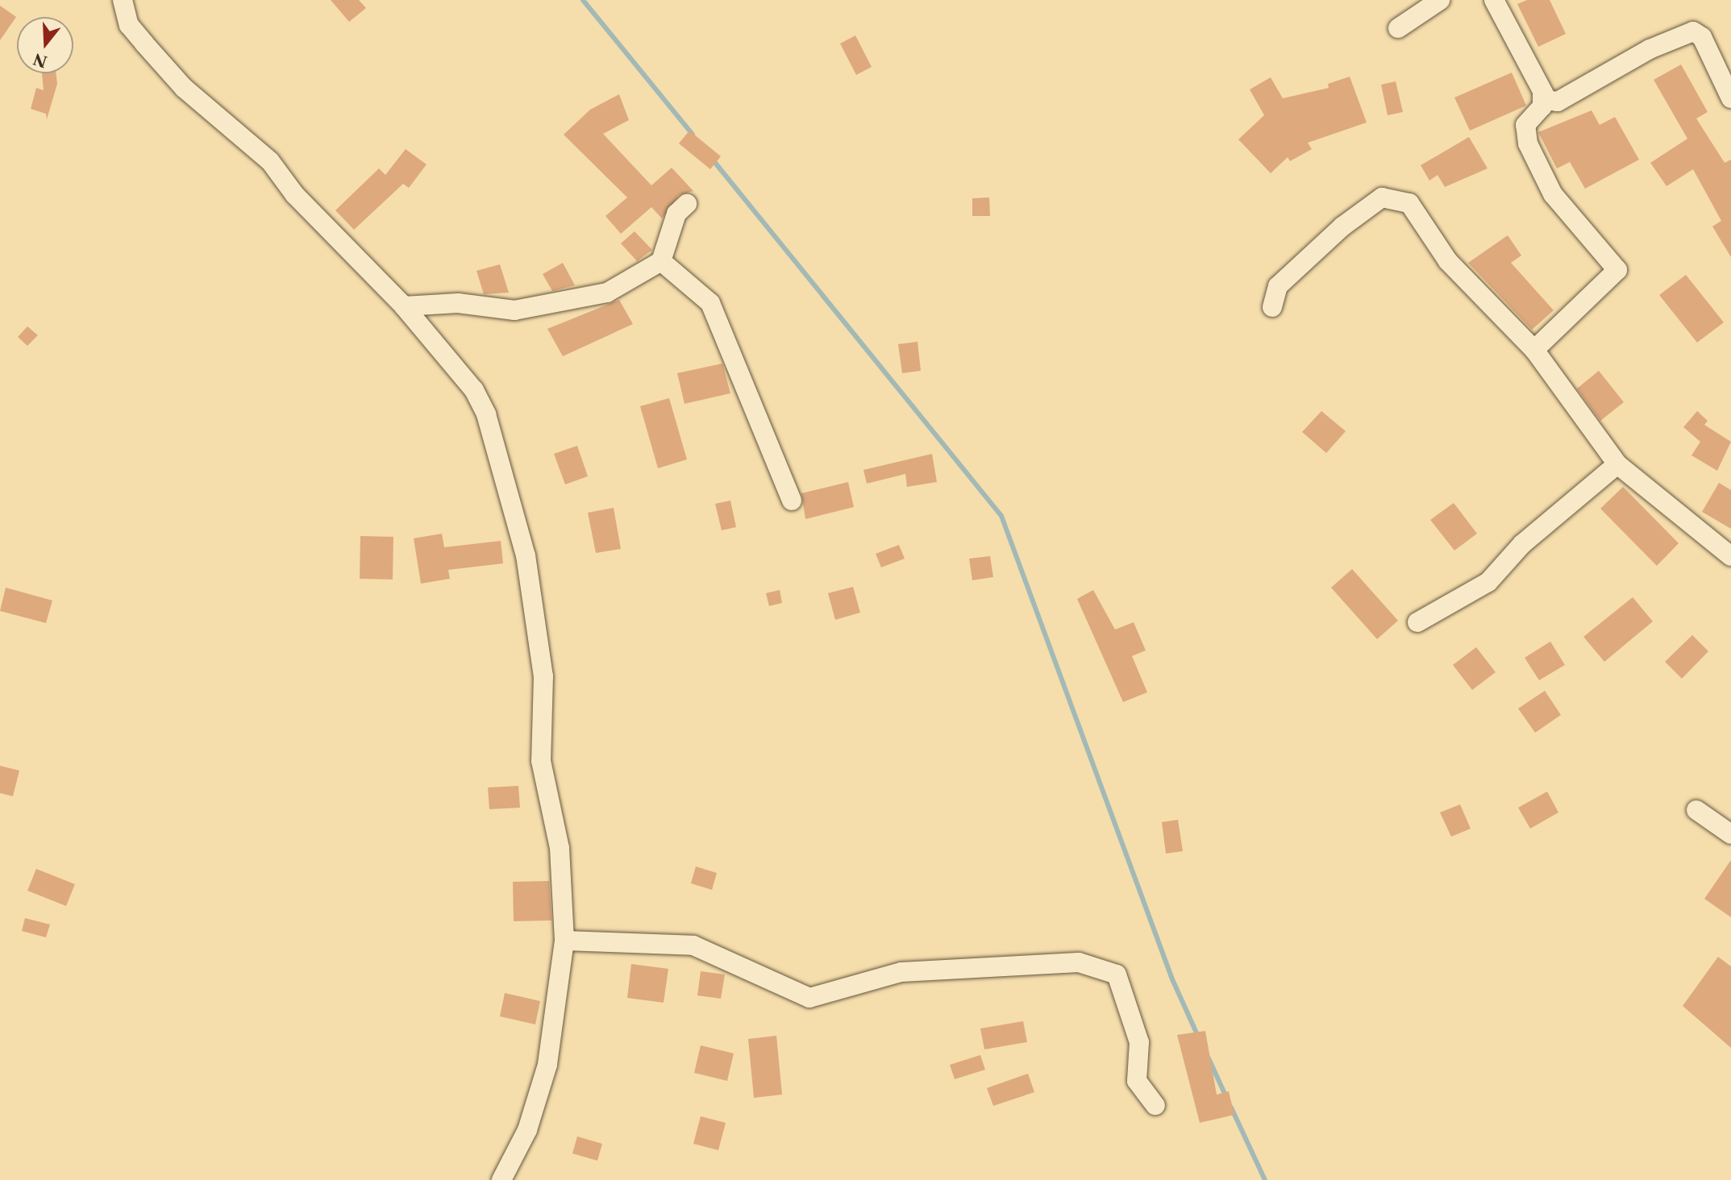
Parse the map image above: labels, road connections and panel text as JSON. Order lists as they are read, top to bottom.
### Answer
{
  "north": "bottom"
}
